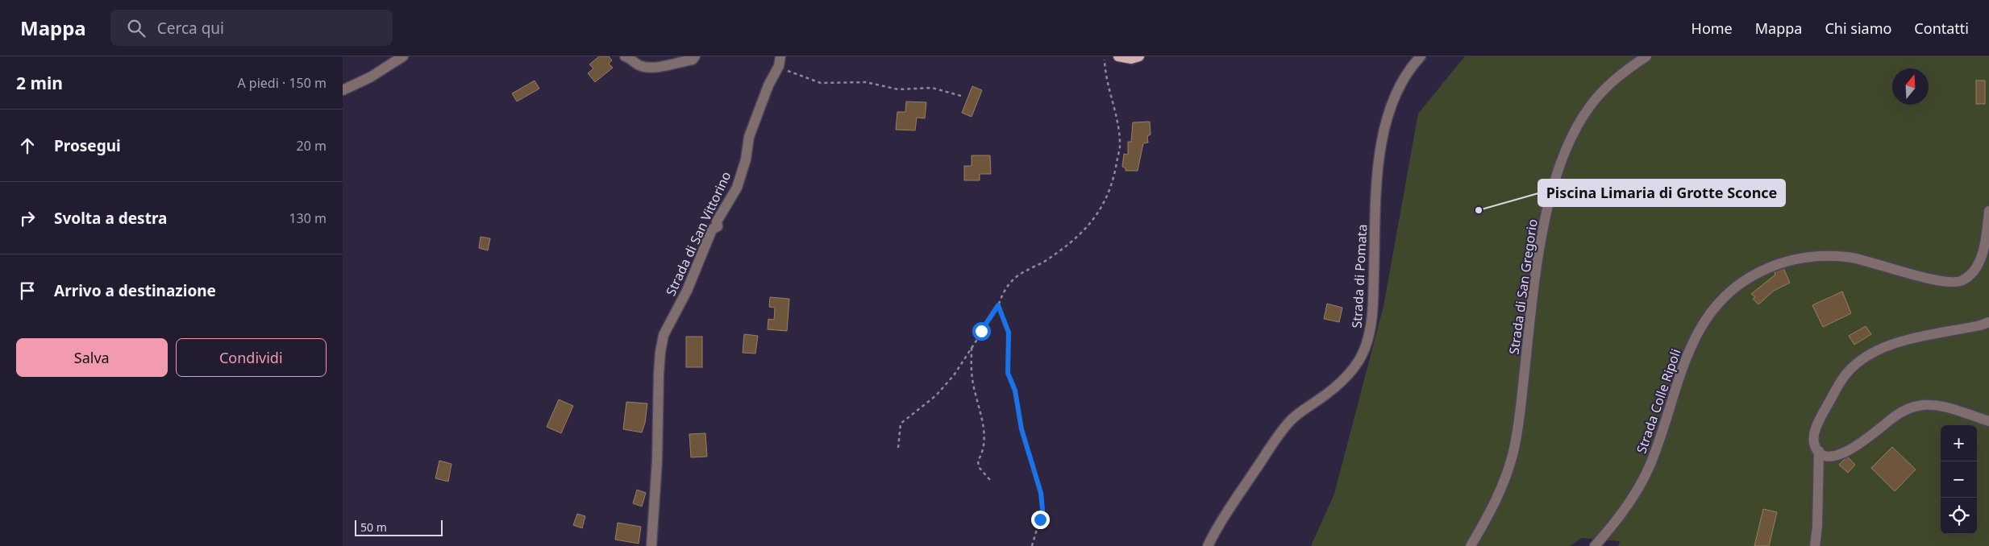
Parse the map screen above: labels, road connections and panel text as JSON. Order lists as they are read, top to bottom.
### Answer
{
  "streets": {
    "street": [
      "Strada di San Vittorino",
      "Strada di Pomata",
      "Strada di San Gregorio",
      "Strada Colle Ripoli"
    ]
  },
  "places": ["Piscina Limaria di Grotte Sconce"],
  "scale_bar": "50 m",
  "north": "top",
  "page": {
    "header": "Mappa",
    "search": "Cerca qui",
    "nav": [
      "Home",
      "Mappa",
      "Chi siamo",
      "Contatti"
    ],
    "heading": ["2 min", "A piedi · 150 m"],
    "list": [
      ["Prosegui", "20 m"],
      ["Svolta a destra", "130 m"],
      "Arrivo a destinazione"
    ],
    "buttons": ["Salva", "Condividi"],
    "map_buttons": ["+", "−"],
    "scale": "50 m"
  }
}
